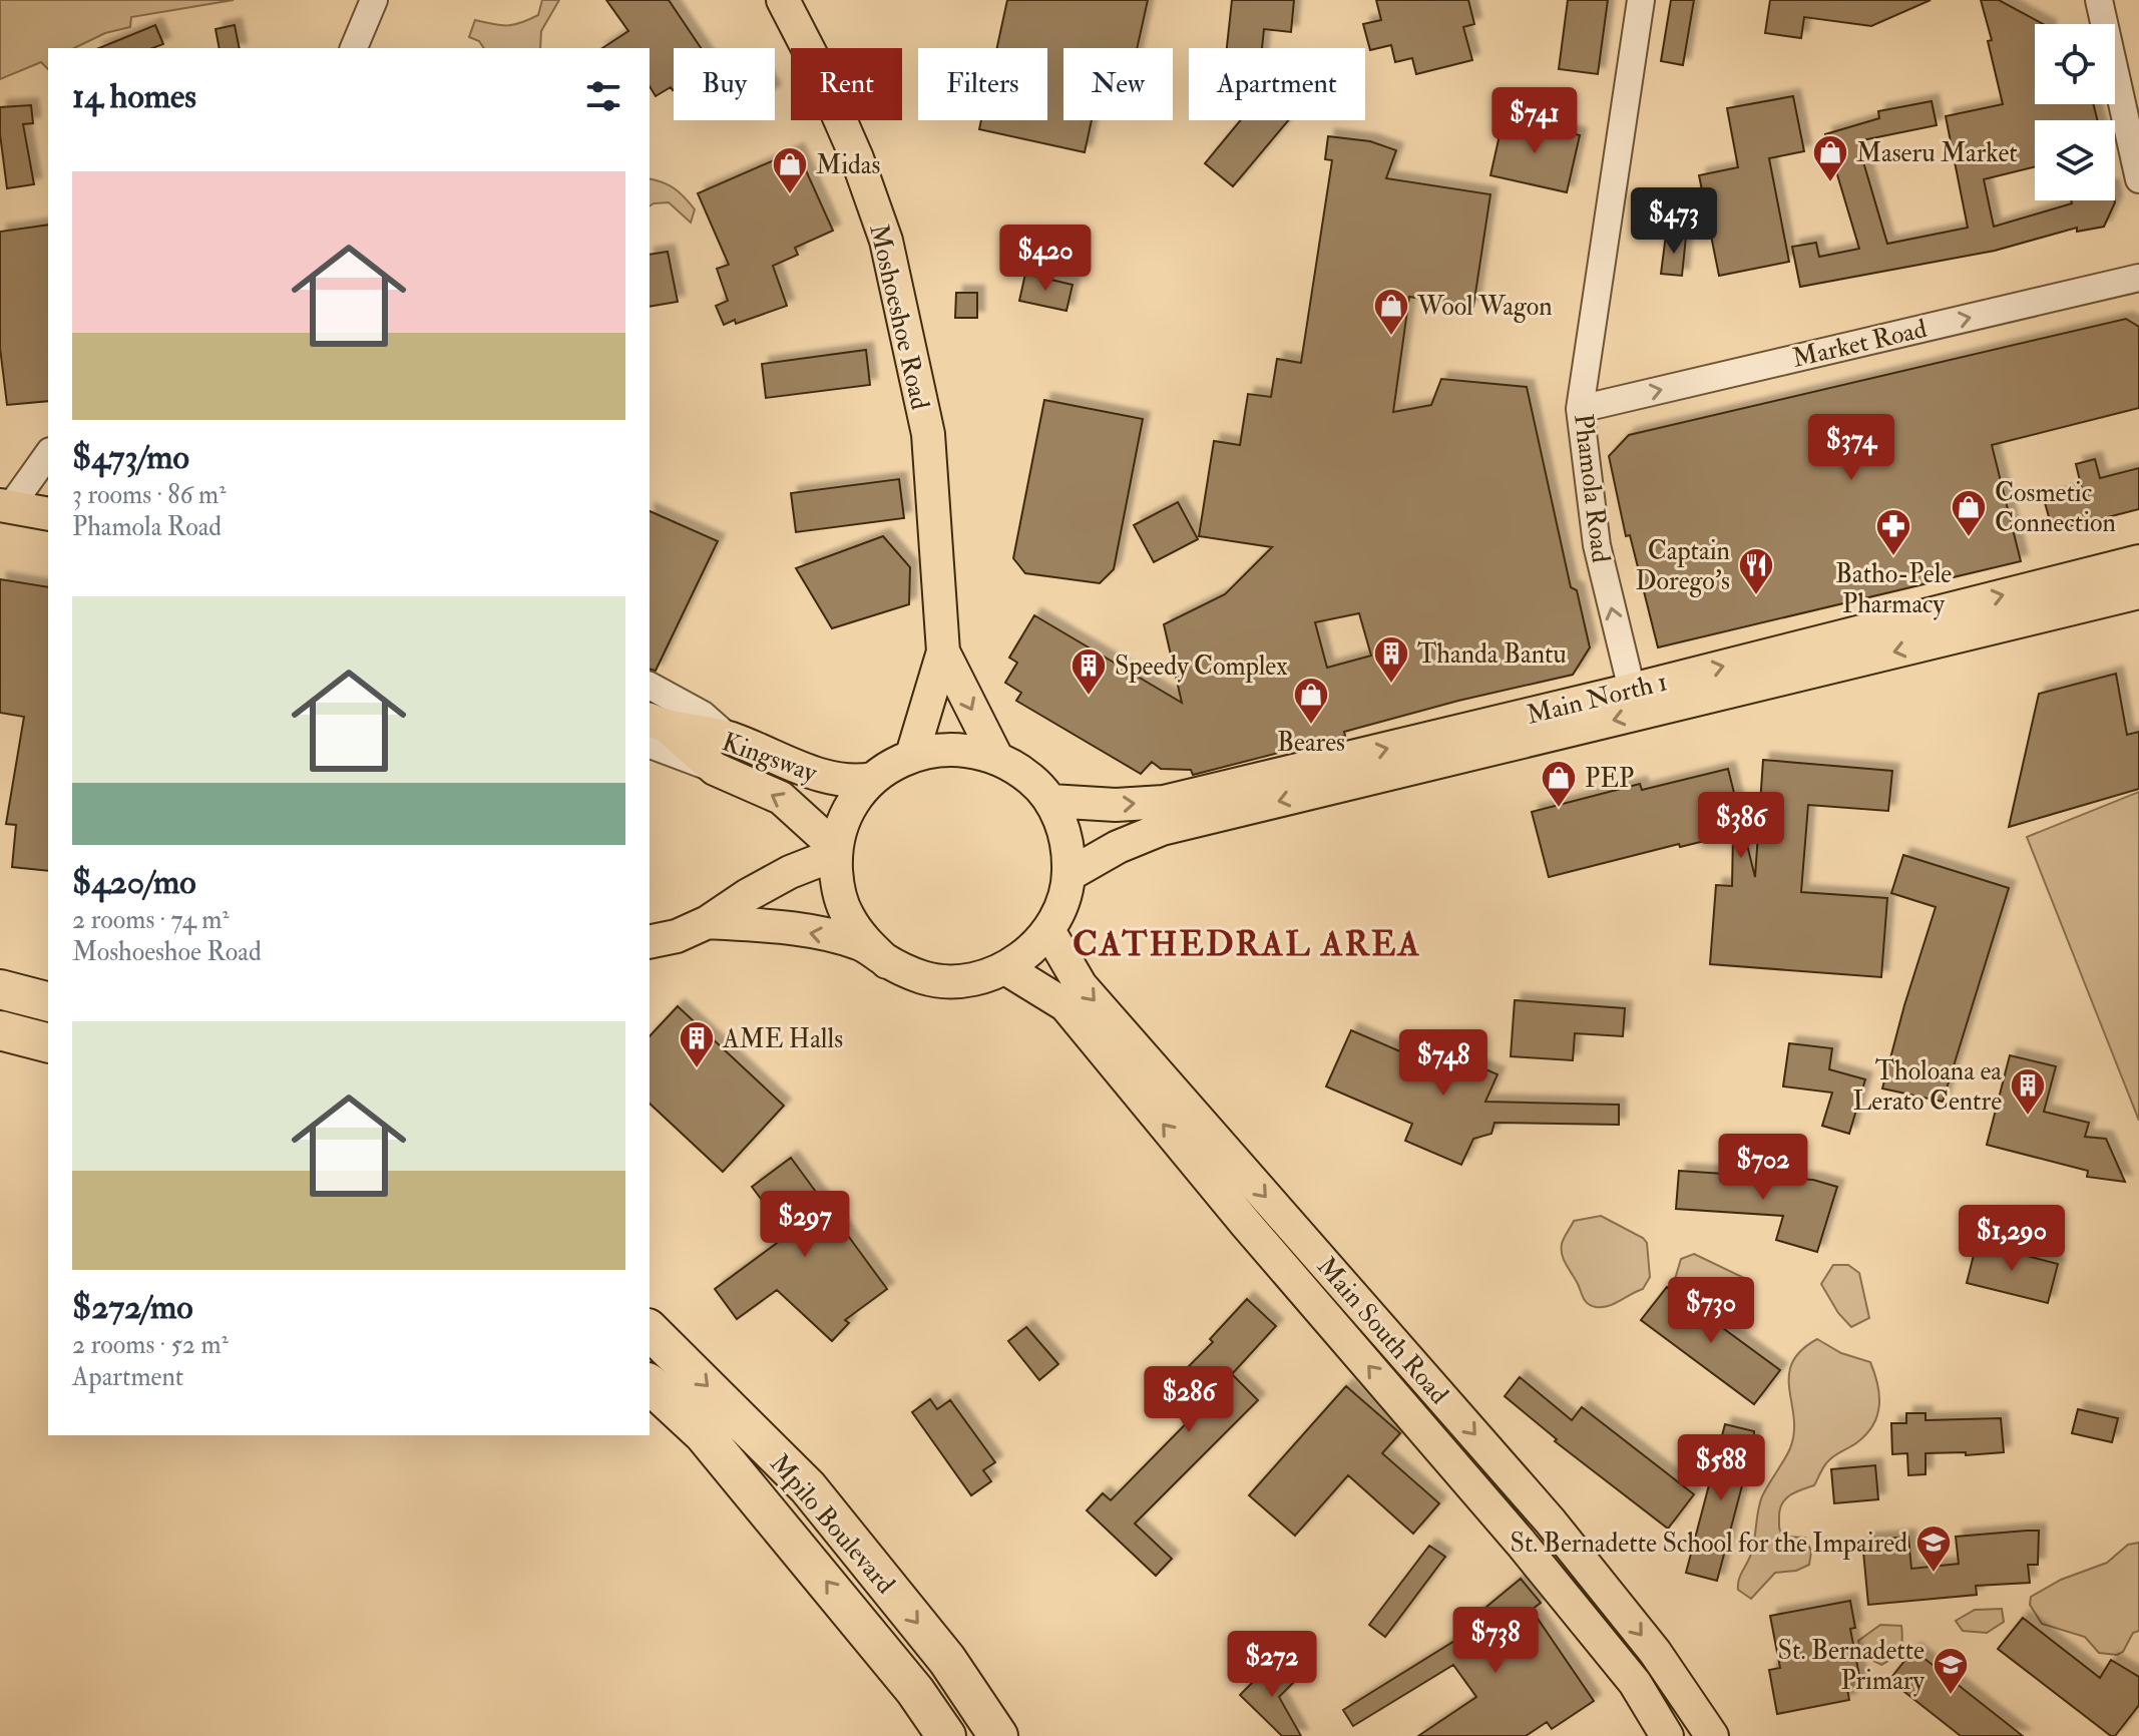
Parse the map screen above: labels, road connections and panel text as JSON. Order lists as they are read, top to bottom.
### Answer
{
  "streets": {
    "highway": ["Mpilo Boulevard"],
    "main road": [
      "Moshoeshoe Road",
      "Main North 1",
      "Kingsway",
      "Main South Road"
    ],
    "street": ["Market Road", "Phamola Road"]
  },
  "crossings": [
    ["Moshoeshoe Road", "Main North 1"],
    ["Moshoeshoe Road", "Kingsway"],
    ["Moshoeshoe Road", "Main South Road"],
    ["Market Road", "Phamola Road"],
    ["Phamola Road", "Main North 1"],
    ["Main North 1", "Kingsway"],
    ["Main North 1", "Main South Road"],
    ["Kingsway", "Main South Road"]
  ],
  "one_way": ["Market Road", "Phamola Road"],
  "districts": ["CATHEDRAL AREA"],
  "places": {
    "shop": [
      "Maseru Market",
      "Midas",
      "Wool Wagon",
      "Cosmetic Connection",
      "Beares",
      "PEP"
    ],
    "pharmacy": ["Batho-Pele Pharmacy"],
    "restaurant": ["Captain Dorego's"],
    "building": [
      "Thanda Bantu",
      "Speedy Complex",
      "AME Halls",
      "Tholoana ea Lerato Centre"
    ],
    "school or university": ["St. Bernadette School for the Impaired", "St. Bernadette Primary"]
  },
  "page": {
    "chip": [
      "Buy",
      "Rent",
      "Filters",
      "New",
      "Apartment"
    ],
    "heading": "14 homes",
    "price": [
      "$741",
      "$473",
      "$420",
      "$374",
      "$386",
      "$748",
      "$702",
      "$297",
      "$1,290",
      "$730",
      "$286",
      "$588",
      "$738",
      "$272"
    ],
    "list": [
      {
        "name": "$473/mo",
        "note": "3 rooms · 86 m² · Phamola Road"
      },
      {
        "name": "$420/mo",
        "note": "2 rooms · 74 m² · Moshoeshoe Road"
      },
      {
        "name": "$272/mo",
        "note": "2 rooms · 52 m² · Apartment"
      }
    ]
  }
}
